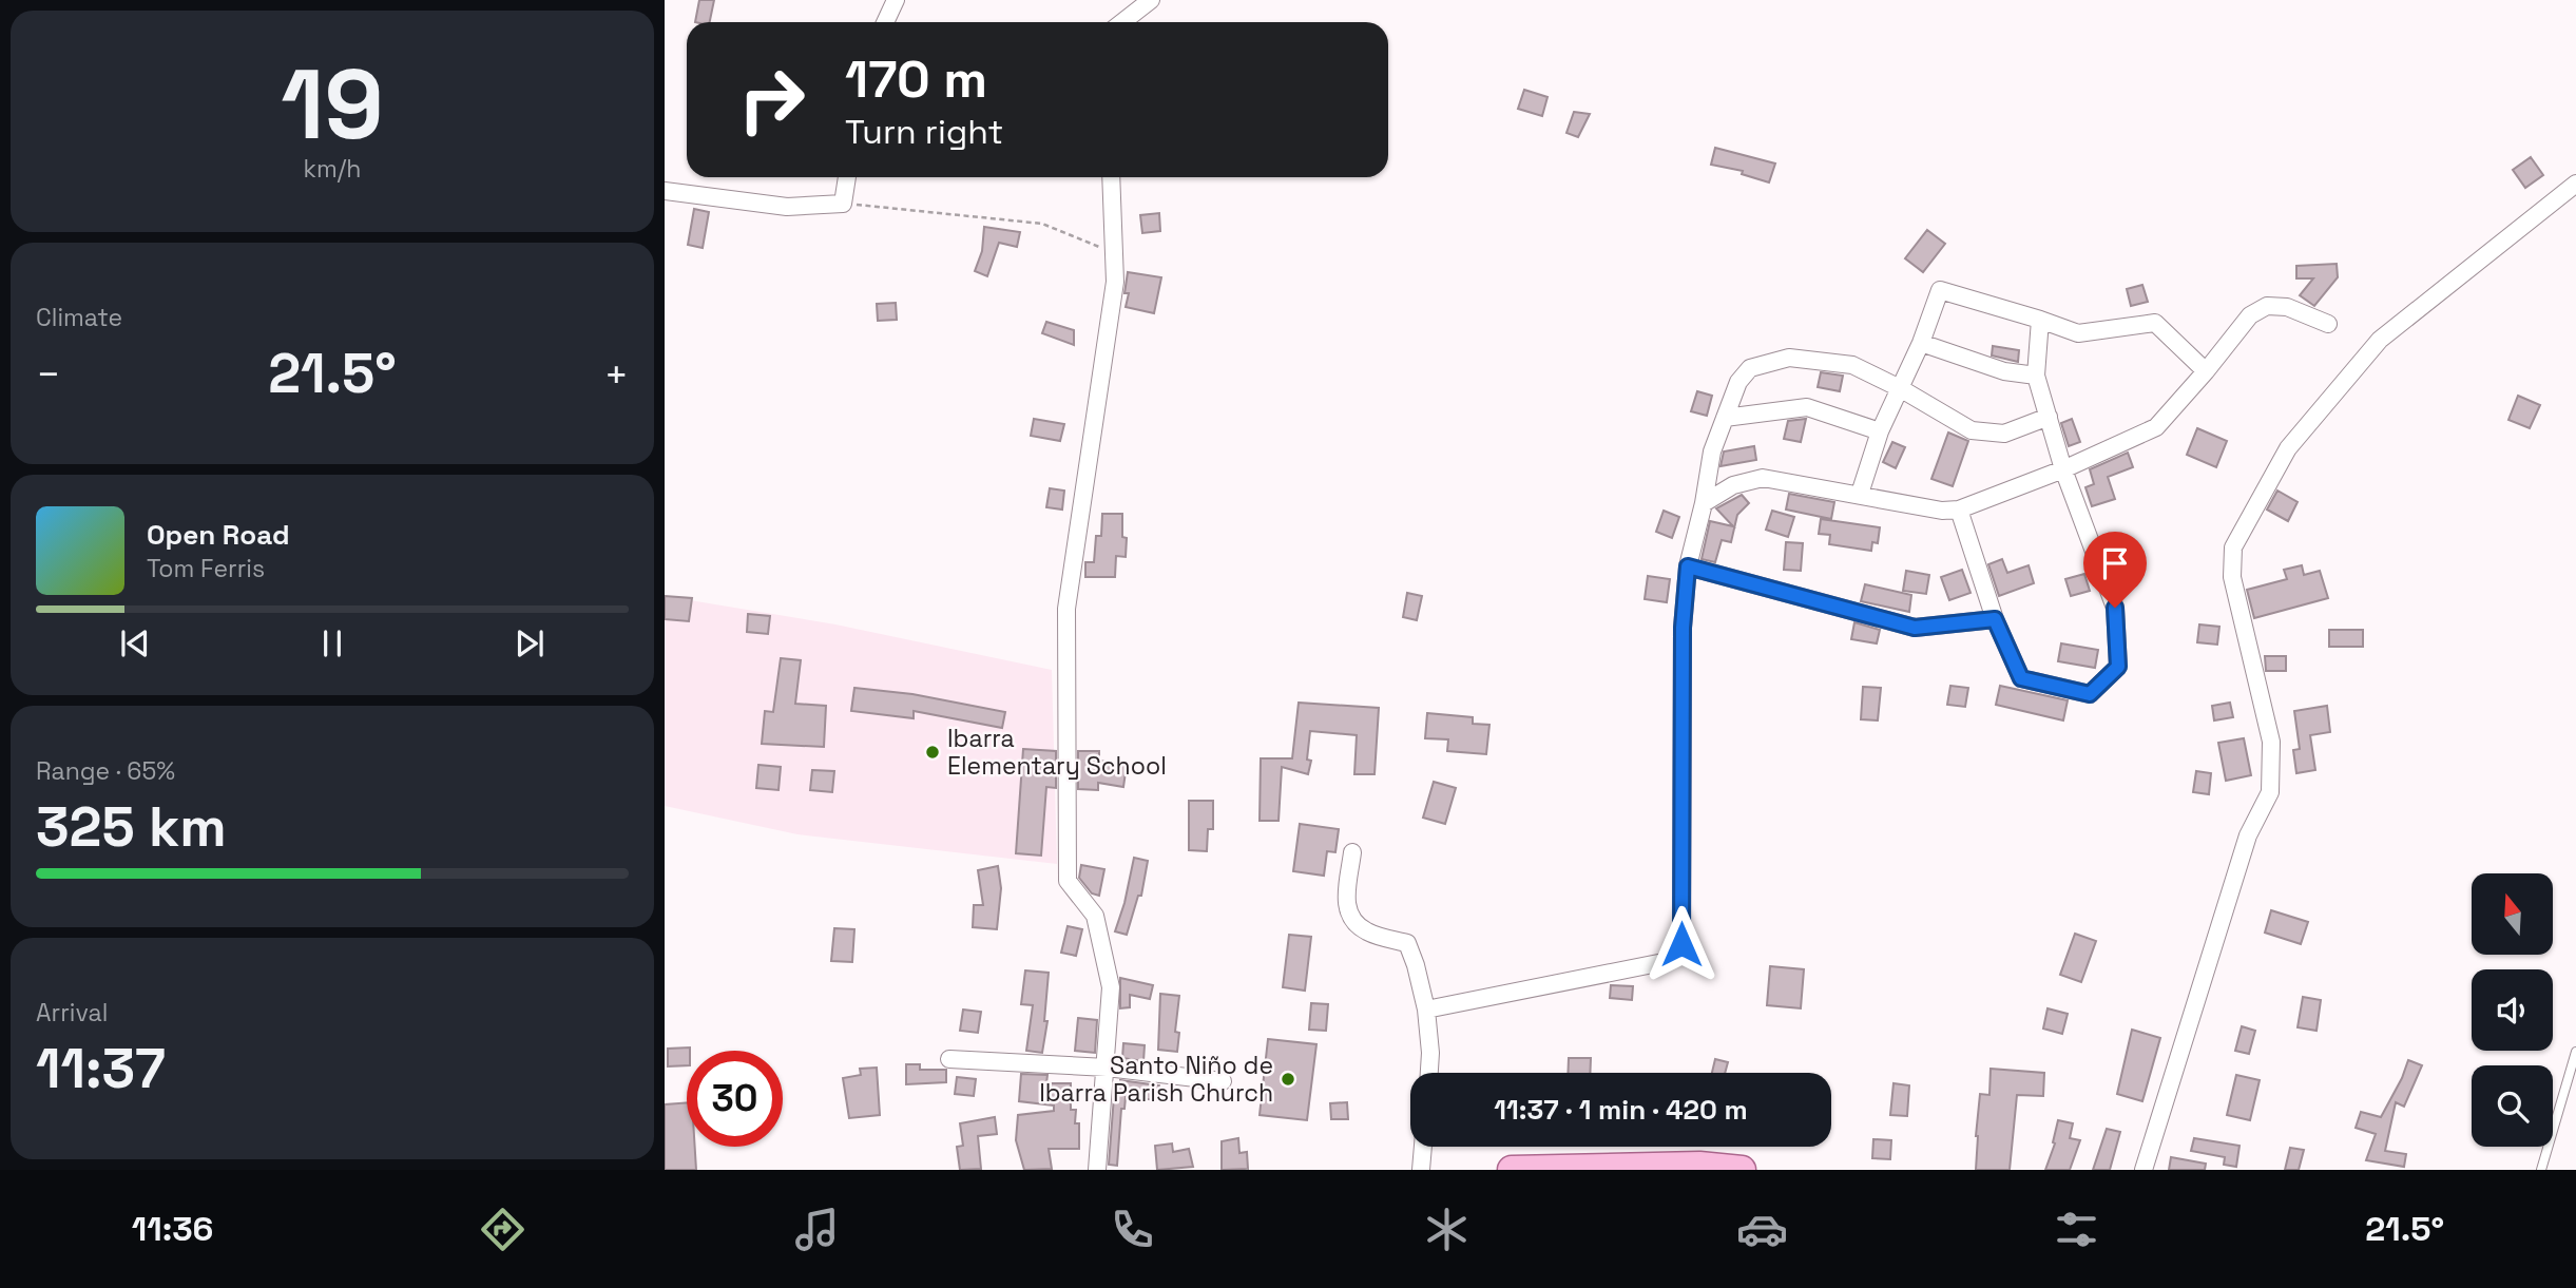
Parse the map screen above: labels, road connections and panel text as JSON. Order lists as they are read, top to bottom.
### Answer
{
  "places": ["Ibarra Elementary School", "Santo Niño de Ibarra Parish Church"],
  "north": "top",
  "page": {
    "tile": [
      ["19", "km/h"],
      "Climate",
      ["Range · 65%", "325 km"],
      ["Arrival", "11:37"]
    ],
    "turn": ["170 m", "Turn right"],
    "heat": ["−", "21.5°", "+"],
    "song": ["Open Road", "Tom Ferris"],
    "limit": "30",
    "trip": "11:37 · 1 min · 420 m",
    "tabs": ["11:36", "21.5°"]
  }
}
